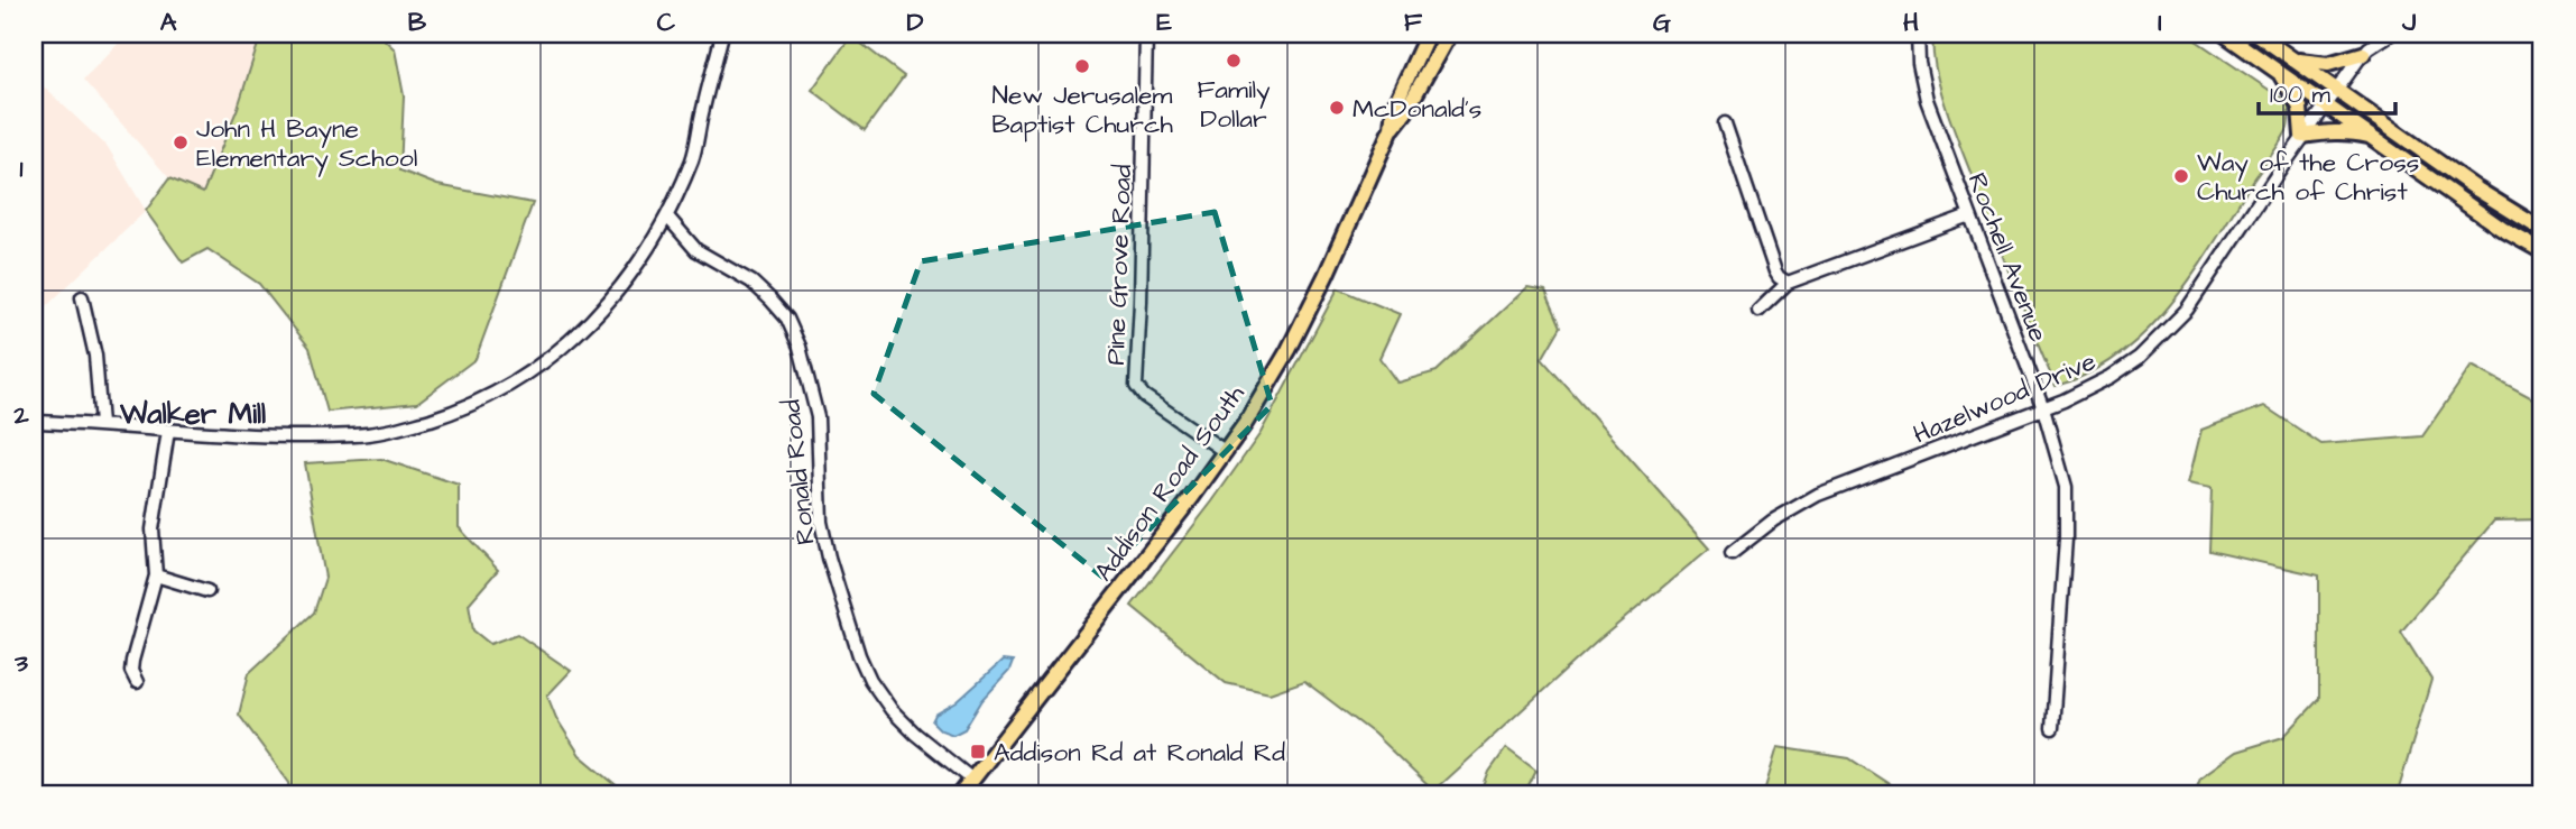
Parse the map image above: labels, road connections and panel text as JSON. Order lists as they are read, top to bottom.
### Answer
{
  "streets": {
    "main road": ["Addison Road South"],
    "street": [
      "Rochell Avenue",
      "Pine Grove Road",
      "Hazelwood Drive",
      "Ronald Road"
    ]
  },
  "crossings": [
    ["Rochell Avenue", "Hazelwood Drive"],
    ["Pine Grove Road", "Addison Road South"],
    ["Ronald Road", "Addison Road South"]
  ],
  "districts": ["Walker Mill"],
  "places": {
    "other": [
      "Family Dollar",
      "New Jerusalem Baptist Church",
      "McDonald's",
      "John H Bayne Elementary School",
      "Way of the Cross Church of Christ"
    ],
    "transit": ["Addison Rd at Ronald Rd"]
  },
  "scale_bar": "100 m",
  "grid": {
    "columns": [
      "A",
      "B",
      "C",
      "D",
      "E",
      "F",
      "G",
      "H",
      "I",
      "J"
    ],
    "rows": ["1", "2", "3"]
  }
}
